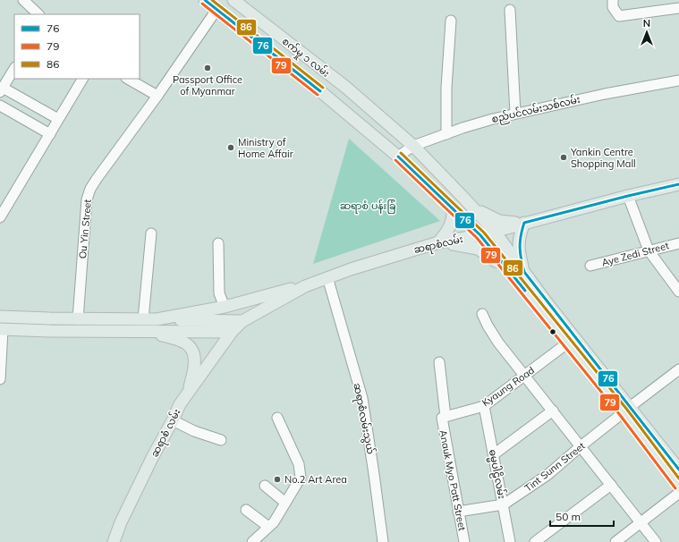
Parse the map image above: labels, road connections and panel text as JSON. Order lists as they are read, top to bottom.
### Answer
{
  "streets": {
    "main road": ["စက်မှု ၁ လမ်း", "ဆရာစံလမ်း", "ဆရာစံ လမ်း"],
    "street": [
      "စည်ပင်လမ်းသစ်လမ်း",
      "Ou Yin Street",
      "Aye Zedi Street",
      "Kyaung Road",
      "ဆရာစံလမ်းသွယ်",
      "Tint Sunn Street",
      "ဓမ္မပါဠိလမ်း",
      "Anauk Myo Patt Street"
    ]
  },
  "crossings": [
    ["စက်မှု ၁ လမ်း", "စည်ပင်လမ်းသစ်လမ်း"],
    ["စက်မှု ၁ လမ်း", "Ou Yin Street"],
    ["ဆရာစံလမ်း", "ဆရာစံလမ်းသွယ်"],
    ["ဆရာစံလမ်း", "ဆရာစံ လမ်း"],
    ["Kyaung Road", "ဓမ္မပါဠိလမ်း"],
    ["Kyaung Road", "Anauk Myo Patt Street"],
    ["Tint Sunn Street", "ဓမ္မပါဠိလမ်း"],
    ["Tint Sunn Street", "Anauk Myo Patt Street"]
  ],
  "parks": ["ဆရာစံ ပန်းခြံ"],
  "places": [
    "Passport Office of Myanmar",
    "Ministry of Home Affair",
    "Yankin Centre Shopping Mall",
    "No.2 Art Area"
  ],
  "lines": ["transit line 76", "transit line 86", "transit line 79"],
  "legend": ["76", "79", "86"],
  "scale_bar": "50 m",
  "north": "top"
}
